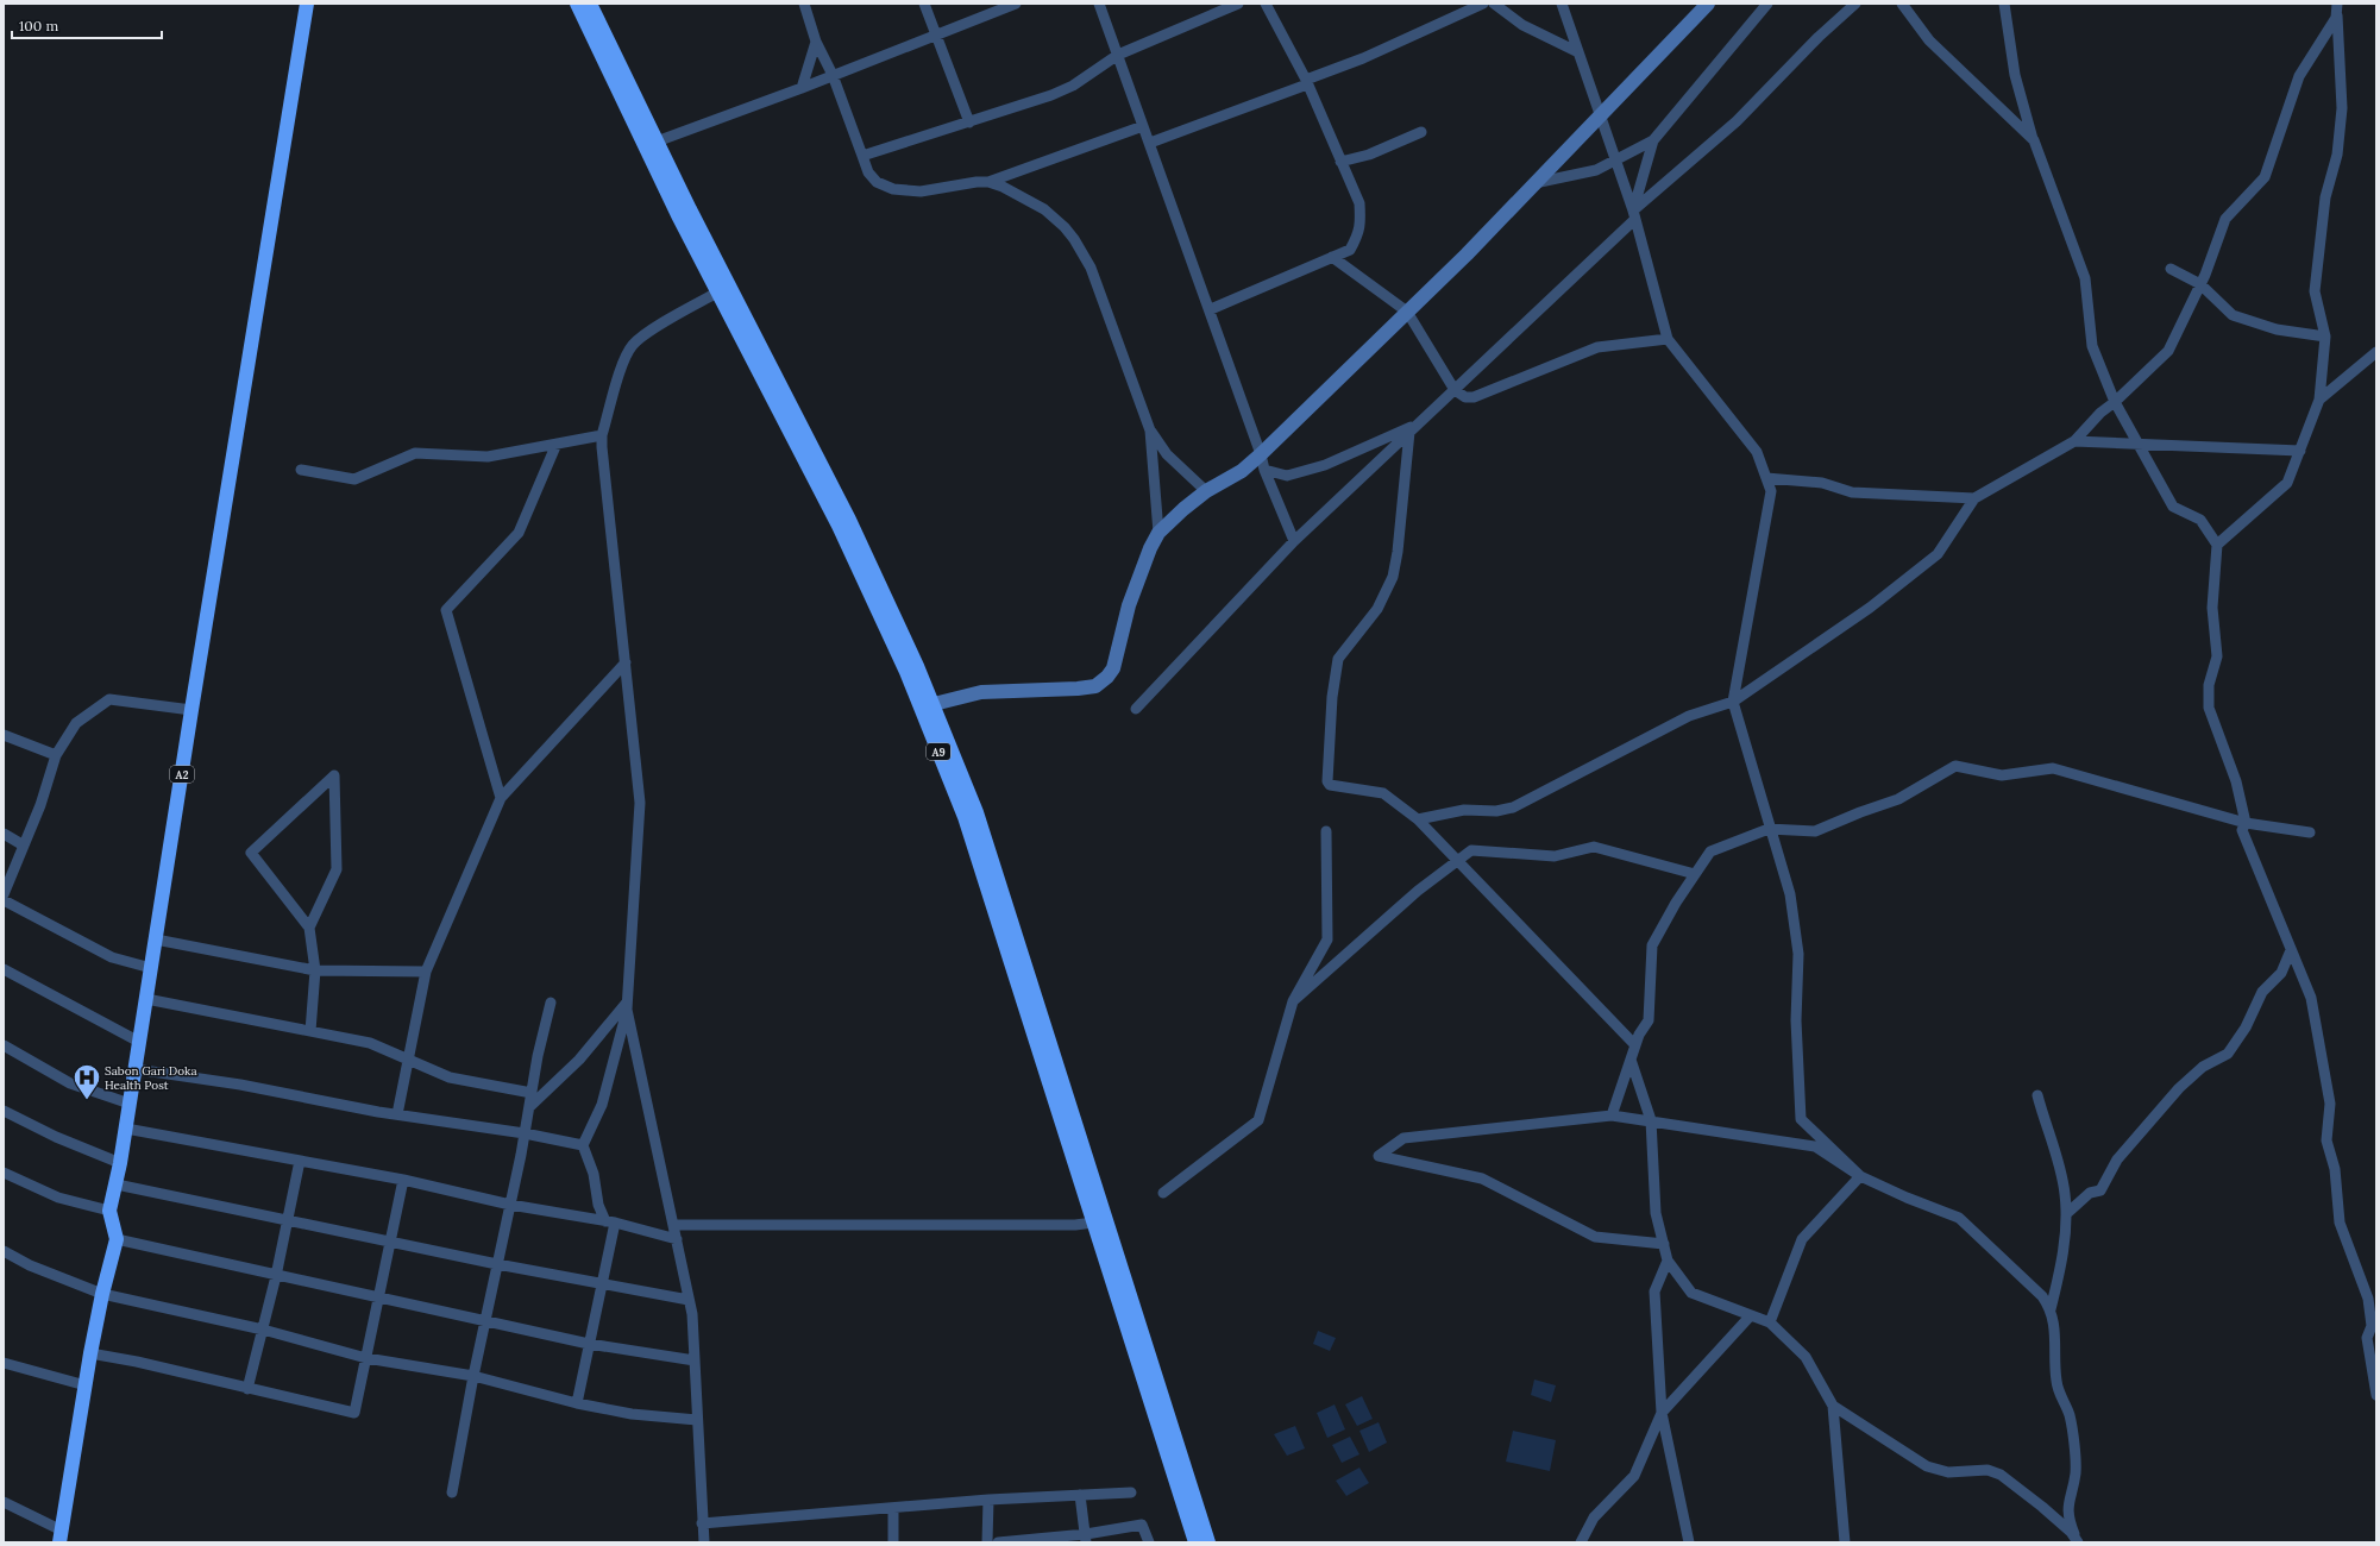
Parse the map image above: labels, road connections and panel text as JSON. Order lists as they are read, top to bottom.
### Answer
{
  "streets": {
    "highway": ["A9", "A2"]
  },
  "places": {
    "hospital": ["Sabon Gari Doka Health Post"]
  },
  "scale_bar": "100 m"
}
